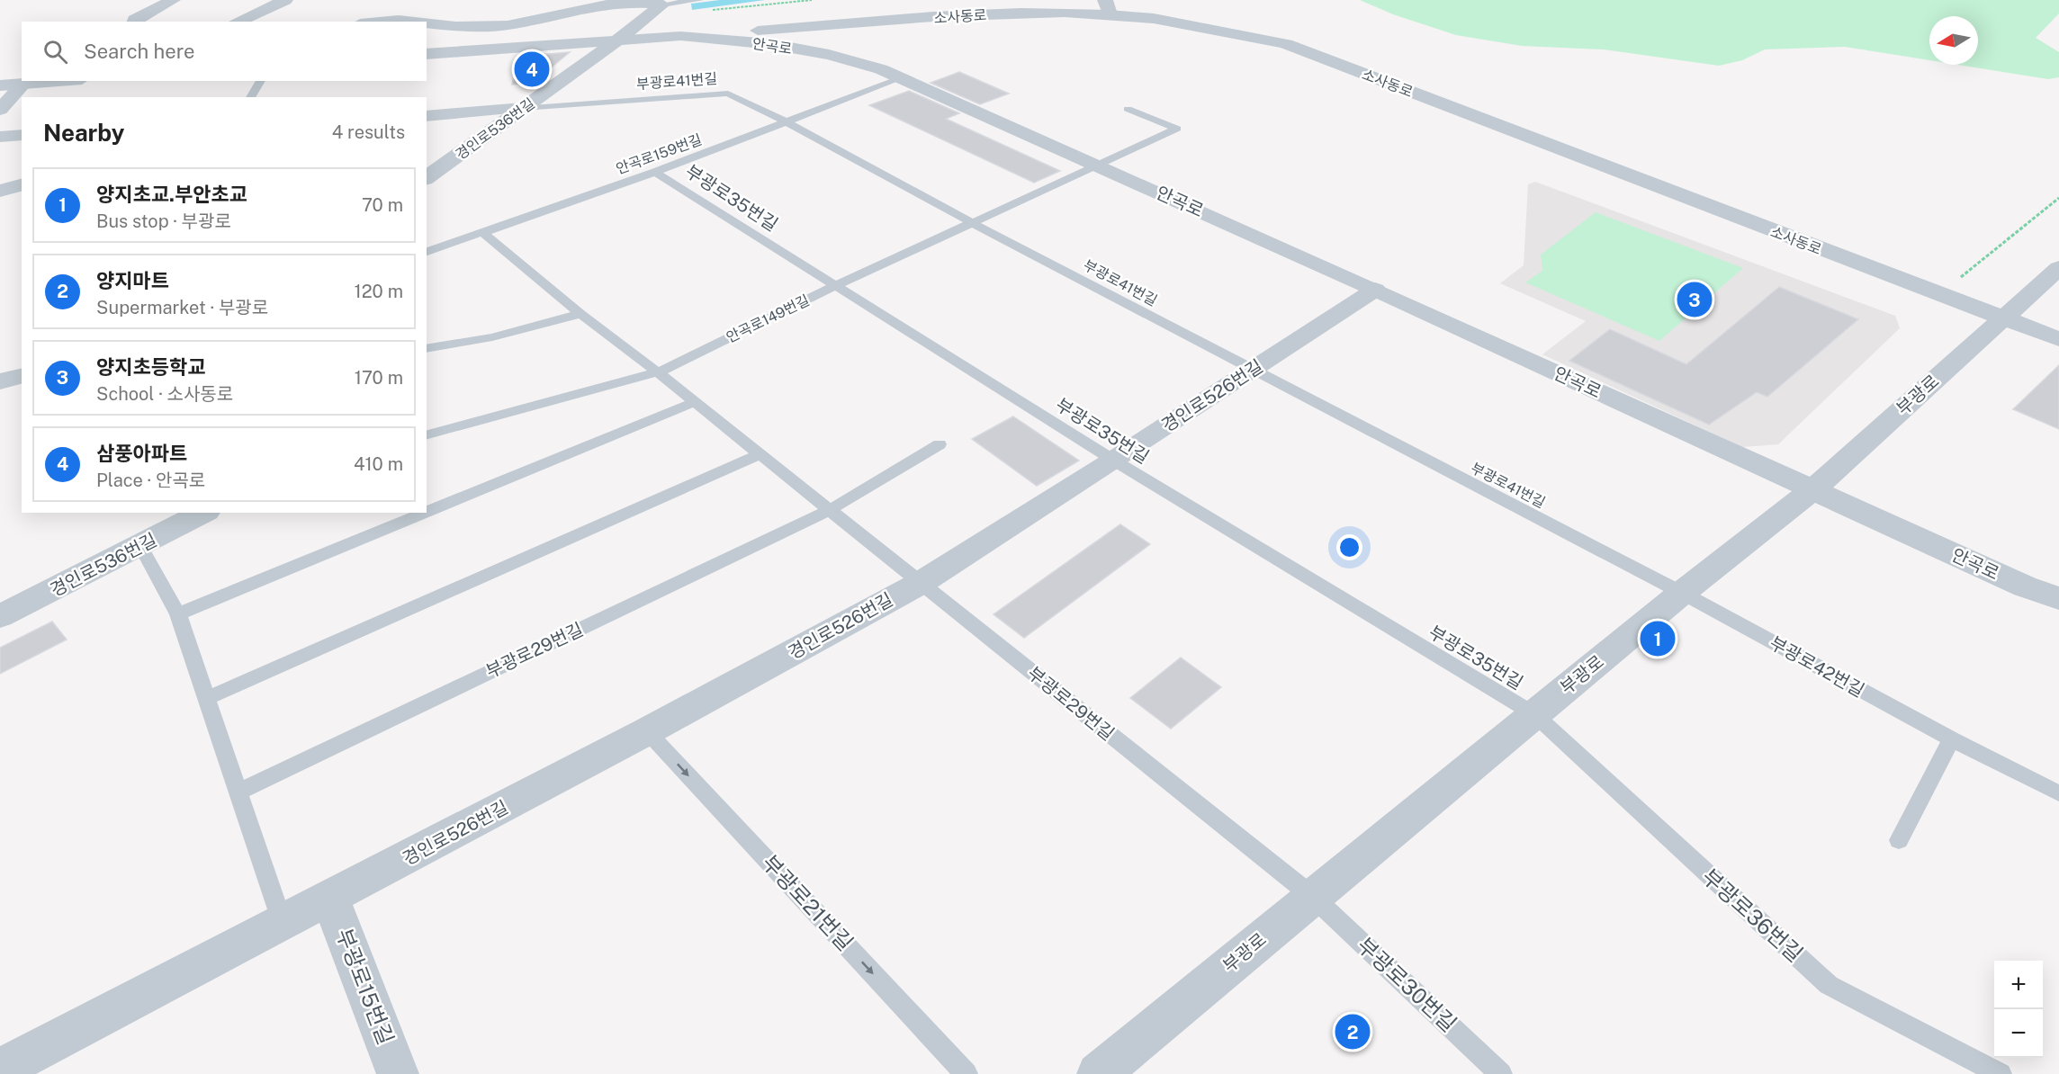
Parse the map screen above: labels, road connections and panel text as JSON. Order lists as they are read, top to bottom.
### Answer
{
  "streets": {
    "street": [
      "소사동로",
      "안곡로",
      "경인로536번길",
      "부광로",
      "경인로526번길",
      "부광로15번길"
    ],
    "lane": [
      "부광로41번길",
      "안곡로159번길",
      "부광로35번길",
      "안곡로149번길",
      "부광로29번길",
      "부광로42번길",
      "부광로21번길",
      "부광로36번길",
      "부광로30번길"
    ]
  },
  "crossings": [
    ["소사동로", "안곡로"],
    ["소사동로", "부광로"],
    ["안곡로", "경인로536번길"],
    ["안곡로", "안곡로159번길"],
    ["안곡로", "안곡로149번길"],
    ["안곡로", "부광로"],
    ["안곡로", "경인로526번길"],
    ["부광로41번길", "경인로536번길"],
    ["부광로41번길", "안곡로159번길"],
    ["부광로41번길", "안곡로149번길"],
    ["부광로41번길", "부광로"],
    ["부광로41번길", "경인로526번길"],
    ["부광로41번길", "부광로42번길"],
    ["안곡로159번길", "부광로35번길"],
    ["안곡로159번길", "부광로29번길"],
    ["부광로35번길", "안곡로149번길"],
    ["부광로35번길", "부광로"],
    ["부광로35번길", "경인로526번길"],
    ["부광로35번길", "부광로36번길"],
    ["안곡로149번길", "부광로29번길"],
    ["부광로", "부광로29번길"],
    ["부광로", "부광로42번길"],
    ["부광로", "부광로36번길"],
    ["부광로", "부광로30번길"],
    ["경인로526번길", "부광로29번길"],
    ["경인로526번길", "부광로21번길"],
    ["경인로526번길", "부광로15번길"],
    ["부광로29번길", "부광로30번길"]
  ],
  "one_way": ["부광로21번길"],
  "north": "left",
  "page": {
    "search": "Search here",
    "pins": [
      "4",
      "3",
      "1",
      "2"
    ],
    "heading": ["Nearby", "4 results"],
    "list": [
      {
        "mark": "1",
        "name": "양지초교.부안초교",
        "note": "Bus stop · 부광로",
        "value": "70 m"
      },
      {
        "mark": "2",
        "name": "양지마트",
        "note": "Supermarket · 부광로",
        "value": "120 m"
      },
      {
        "mark": "3",
        "name": "양지초등학교",
        "note": "School · 소사동로",
        "value": "170 m"
      },
      {
        "mark": "4",
        "name": "삼풍아파트",
        "note": "Place · 안곡로",
        "value": "410 m"
      }
    ],
    "map_buttons": ["+", "−"]
  }
}
